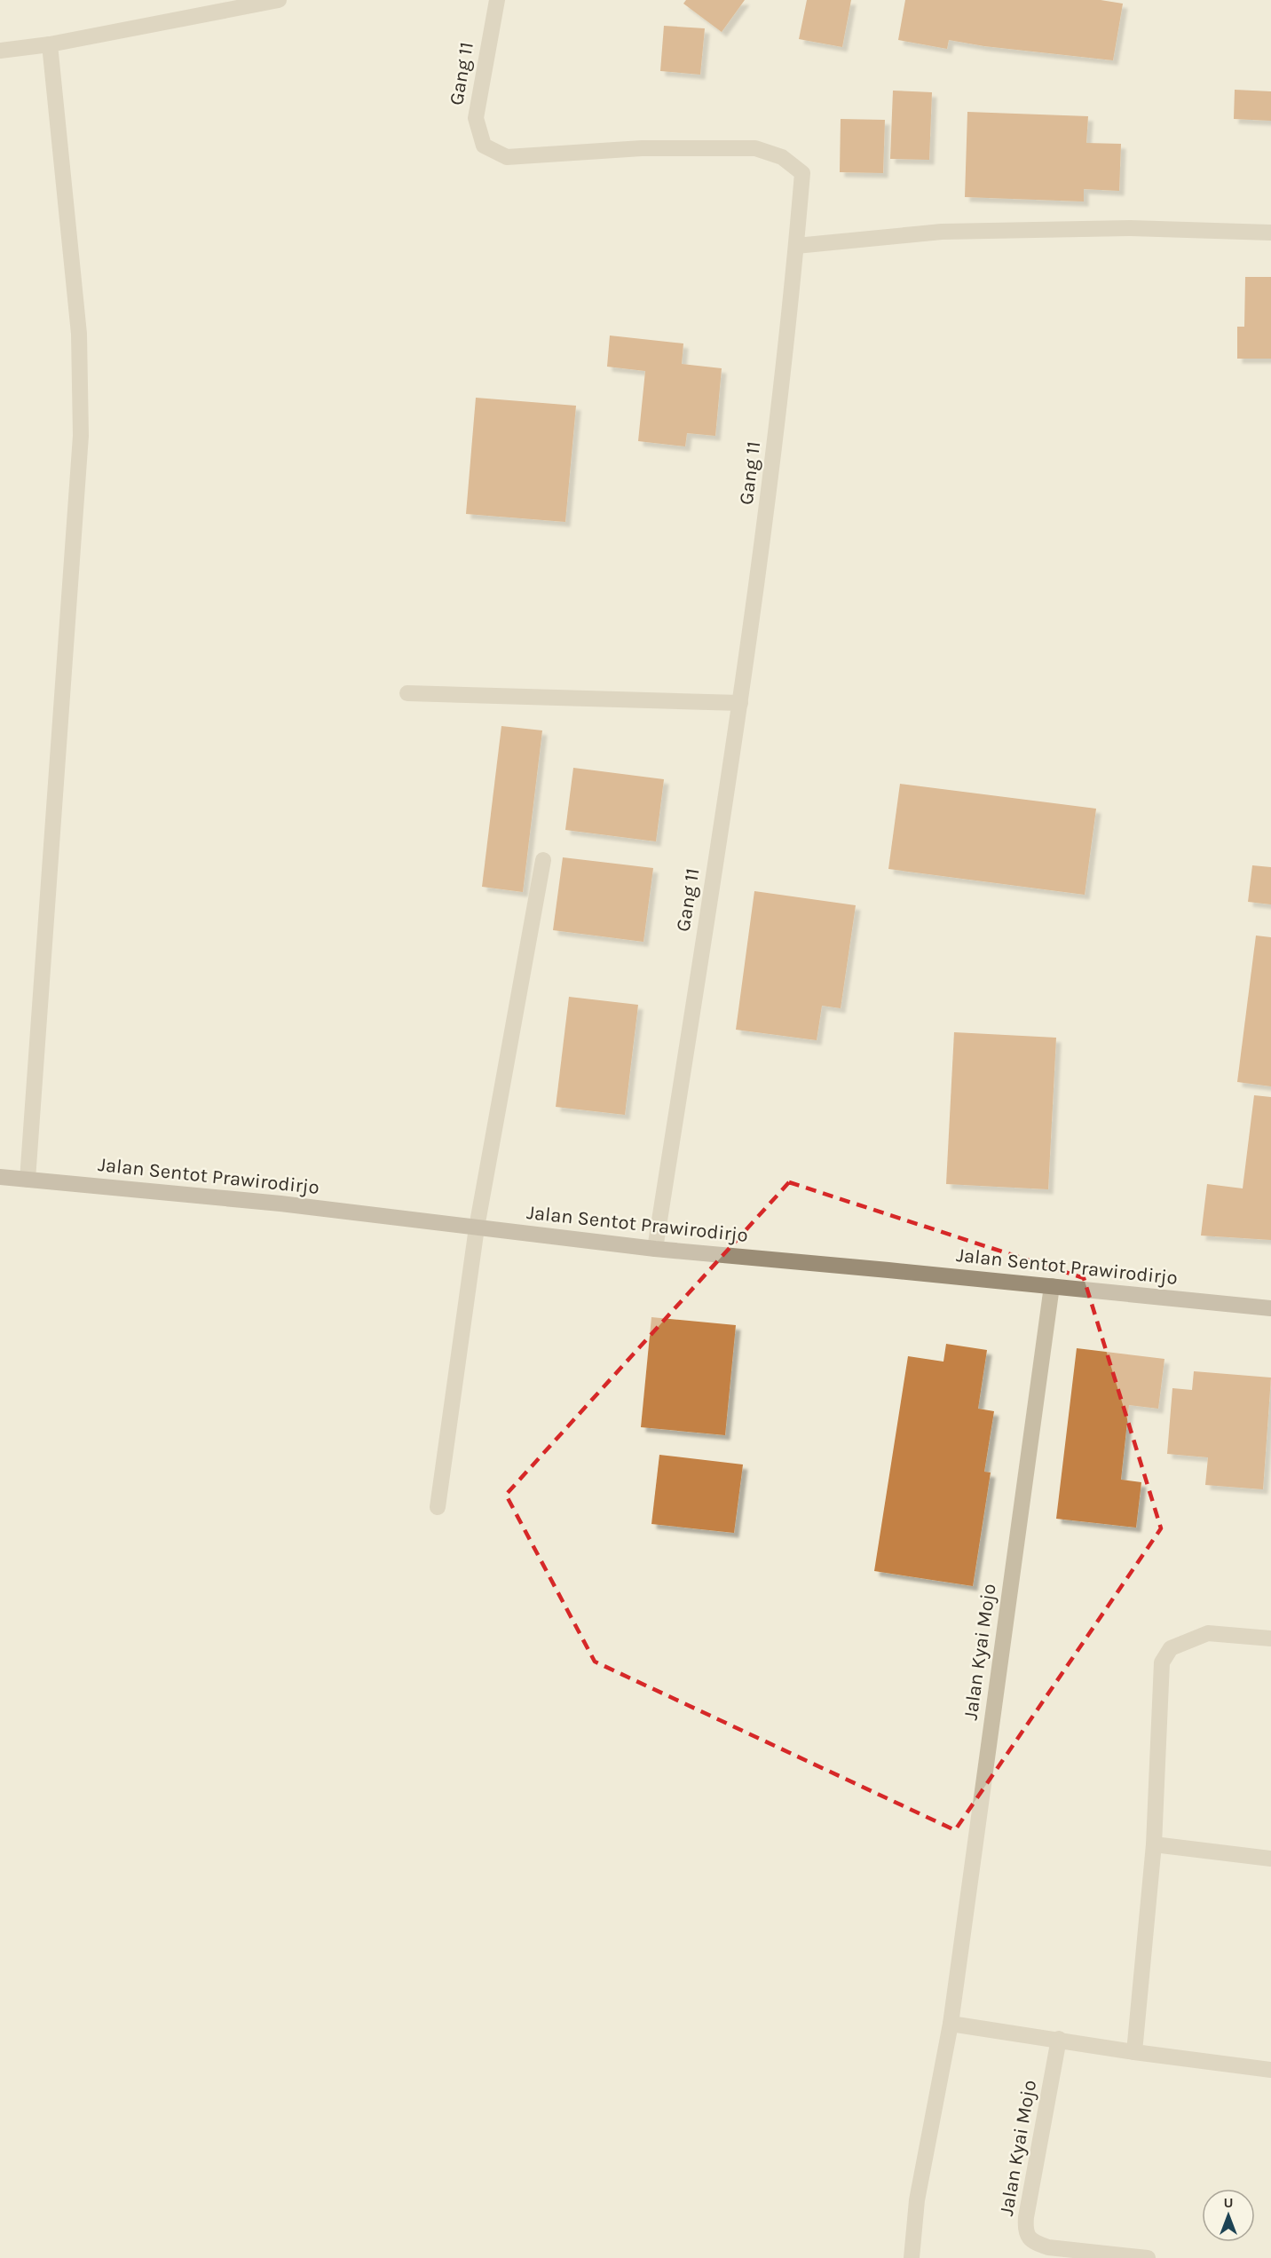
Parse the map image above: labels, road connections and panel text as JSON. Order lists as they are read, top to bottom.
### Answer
{
  "streets": {
    "street": ["Gang 11", "Jalan Sentot Prawirodirjo", "Jalan Kyai Mojo"]
  },
  "crossings": [
    ["Gang 11", "Jalan Sentot Prawirodirjo"],
    ["Jalan Sentot Prawirodirjo", "Jalan Kyai Mojo"]
  ],
  "north": "top"
}
